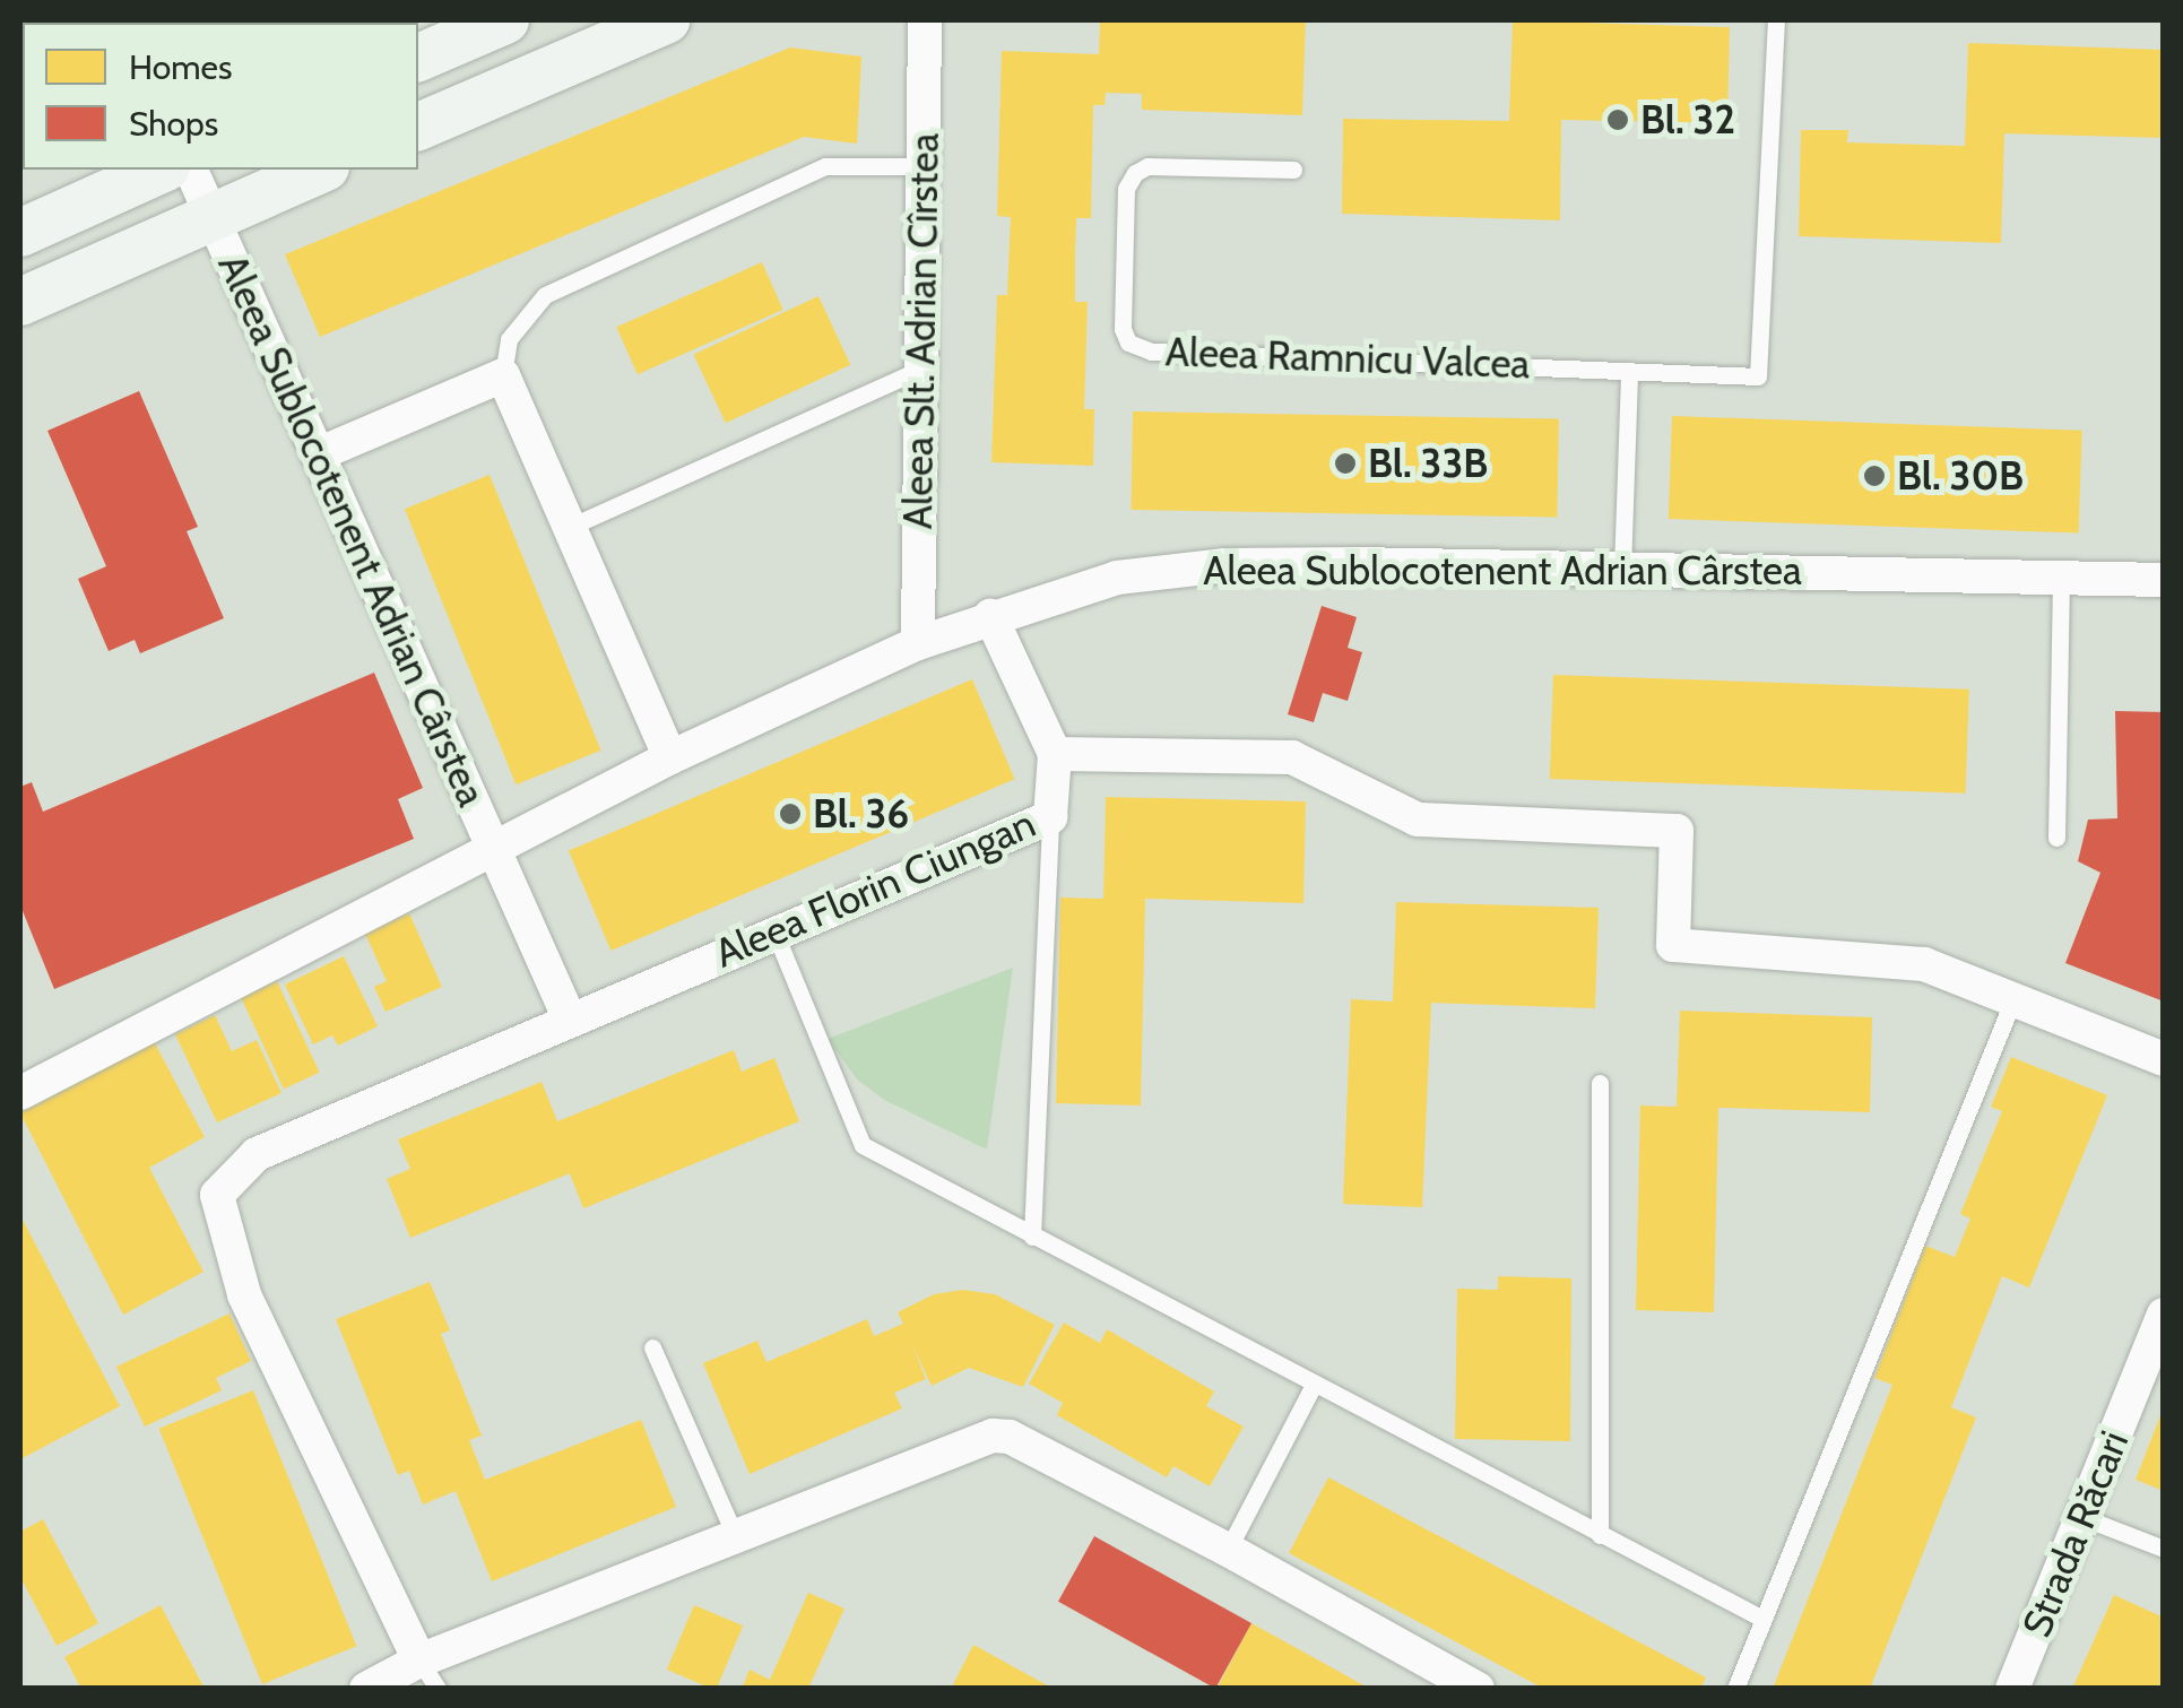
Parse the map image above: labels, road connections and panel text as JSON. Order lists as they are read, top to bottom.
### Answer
{
  "streets": {
    "street": [
      "Aleea Slt. Adrian Cîrstea",
      "Aleea Sublocotenent Adrian Cârstea",
      "Aleea Florin Ciungan",
      "Strada Răcari"
    ],
    "lane": ["Aleea Ramnicu Valcea"]
  },
  "crossings": [
    ["Aleea Slt. Adrian Cîrstea", "Aleea Sublocotenent Adrian Cârstea"],
    ["Aleea Sublocotenent Adrian Cârstea", "Aleea Florin Ciungan"]
  ],
  "places": [
    "Bl. 32",
    "Bl. 33B",
    "Bl. 30B",
    "Bl. 36"
  ],
  "legend": ["Homes", "Shops"]
}
